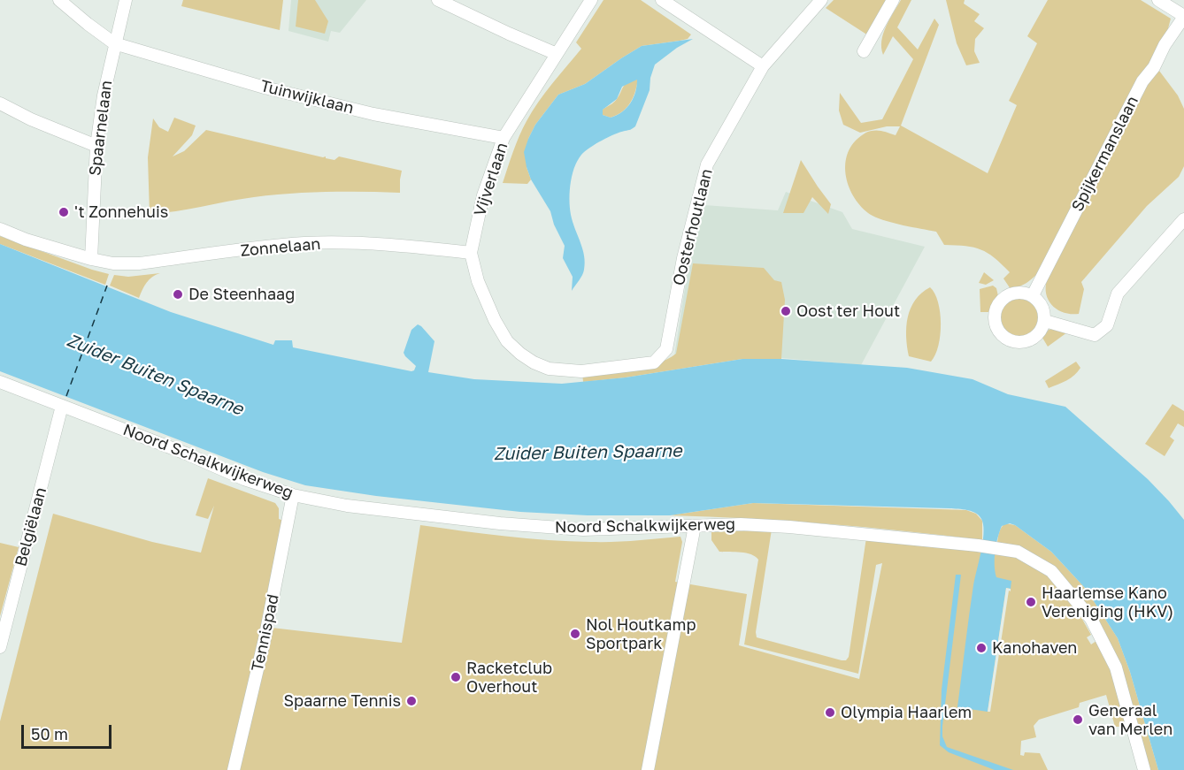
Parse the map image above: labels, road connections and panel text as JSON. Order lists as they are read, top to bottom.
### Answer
{
  "streets": {
    "street": [
      "Tuinwijklaan",
      "Spaarnelaan",
      "Spijkermanslaan",
      "Vijverlaan",
      "Oosterhoutlaan",
      "Zonnelaan",
      "Noord Schalkwijkerweg",
      "Belgiëlaan",
      "Tennispad"
    ]
  },
  "crossings": [
    ["Tuinwijklaan", "Spaarnelaan"],
    ["Tuinwijklaan", "Vijverlaan"],
    ["Spaarnelaan", "Zonnelaan"],
    ["Vijverlaan", "Oosterhoutlaan"],
    ["Vijverlaan", "Zonnelaan"],
    ["Noord Schalkwijkerweg", "Belgiëlaan"],
    ["Noord Schalkwijkerweg", "Tennispad"]
  ],
  "water": ["Zuider Buiten Spaarne"],
  "places": [
    "'t Zonnehuis",
    "De Steenhaag",
    "Oost ter Hout",
    "Haarlemse Kano Vereniging (HKV)",
    "Nol Houtkamp Sportpark",
    "Kanohaven",
    "Racketclub Overhout",
    "Spaarne Tennis",
    "Olympia Haarlem",
    "Generaal van Merlen"
  ],
  "scale_bar": "50 m"
}
